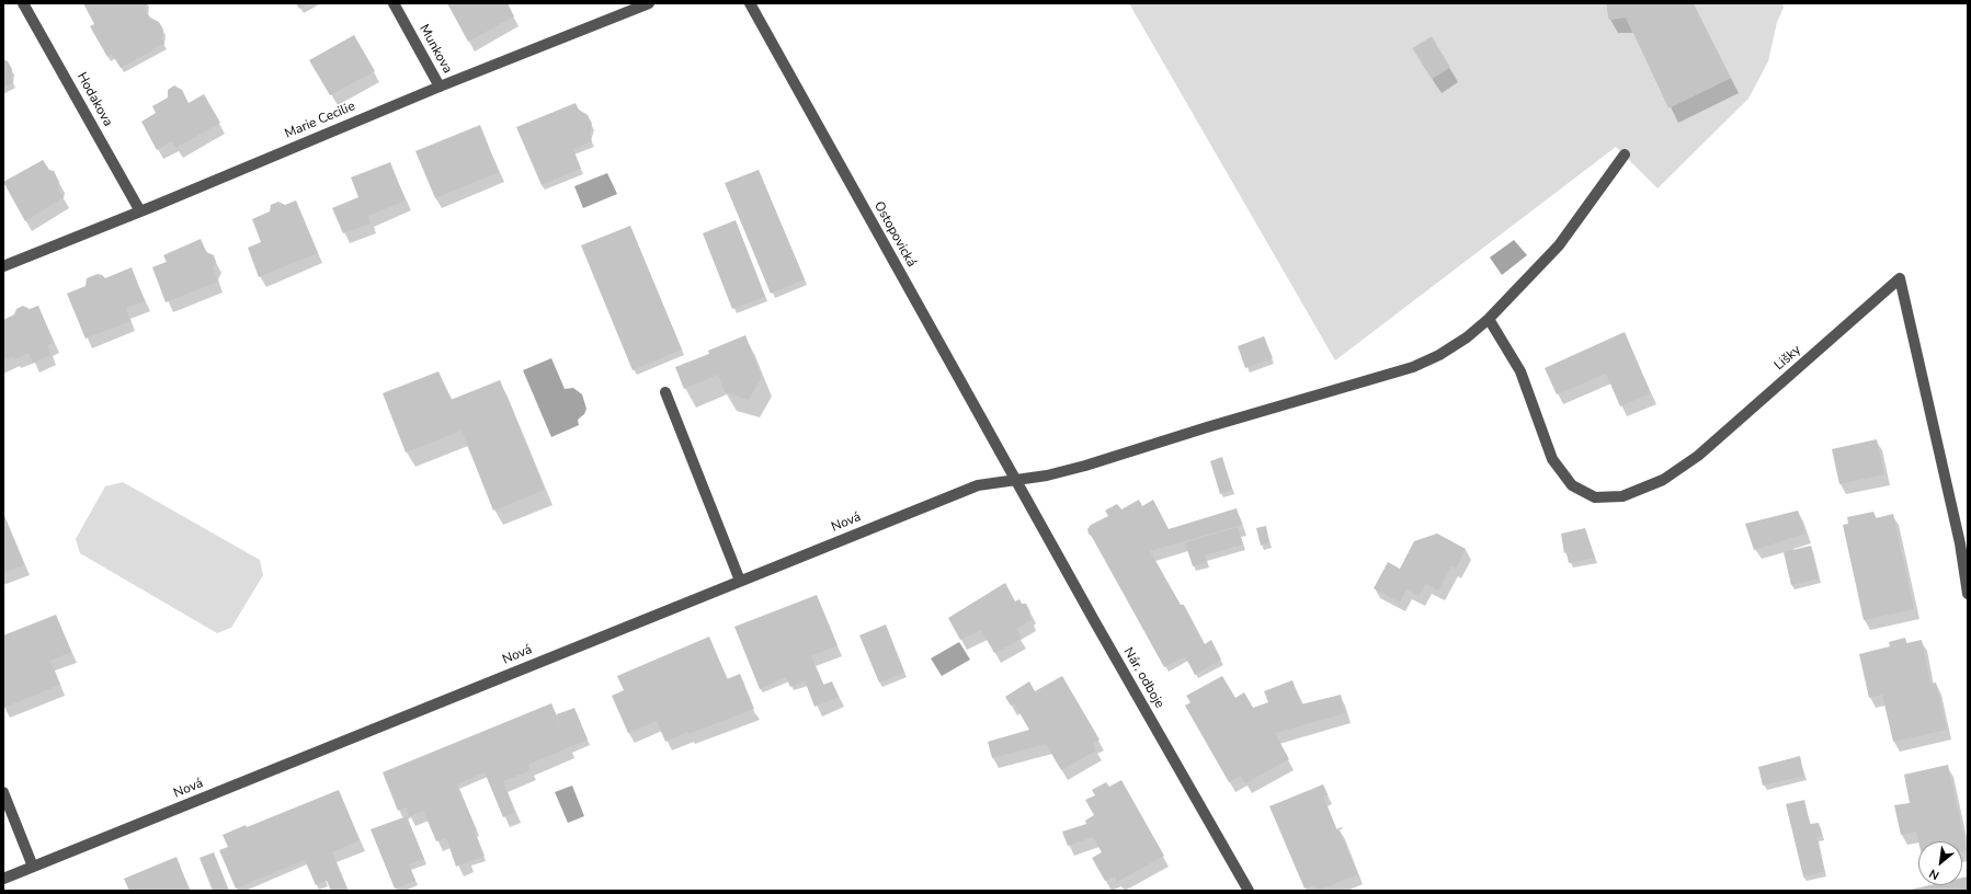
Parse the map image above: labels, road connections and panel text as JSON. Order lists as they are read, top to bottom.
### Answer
{
  "streets": {
    "street": [
      "Munkova",
      "Hodakova",
      "Marie Cecilie",
      "Ostopovická",
      "Lišky",
      "Nová",
      "Nár. odboje"
    ]
  },
  "crossings": [
    ["Munkova", "Marie Cecilie"],
    ["Hodakova", "Marie Cecilie"],
    ["Ostopovická", "Nová"],
    ["Ostopovická", "Nár. odboje"],
    ["Lišky", "Nová"],
    ["Nová", "Nár. odboje"]
  ],
  "north": "bottom left"
}
